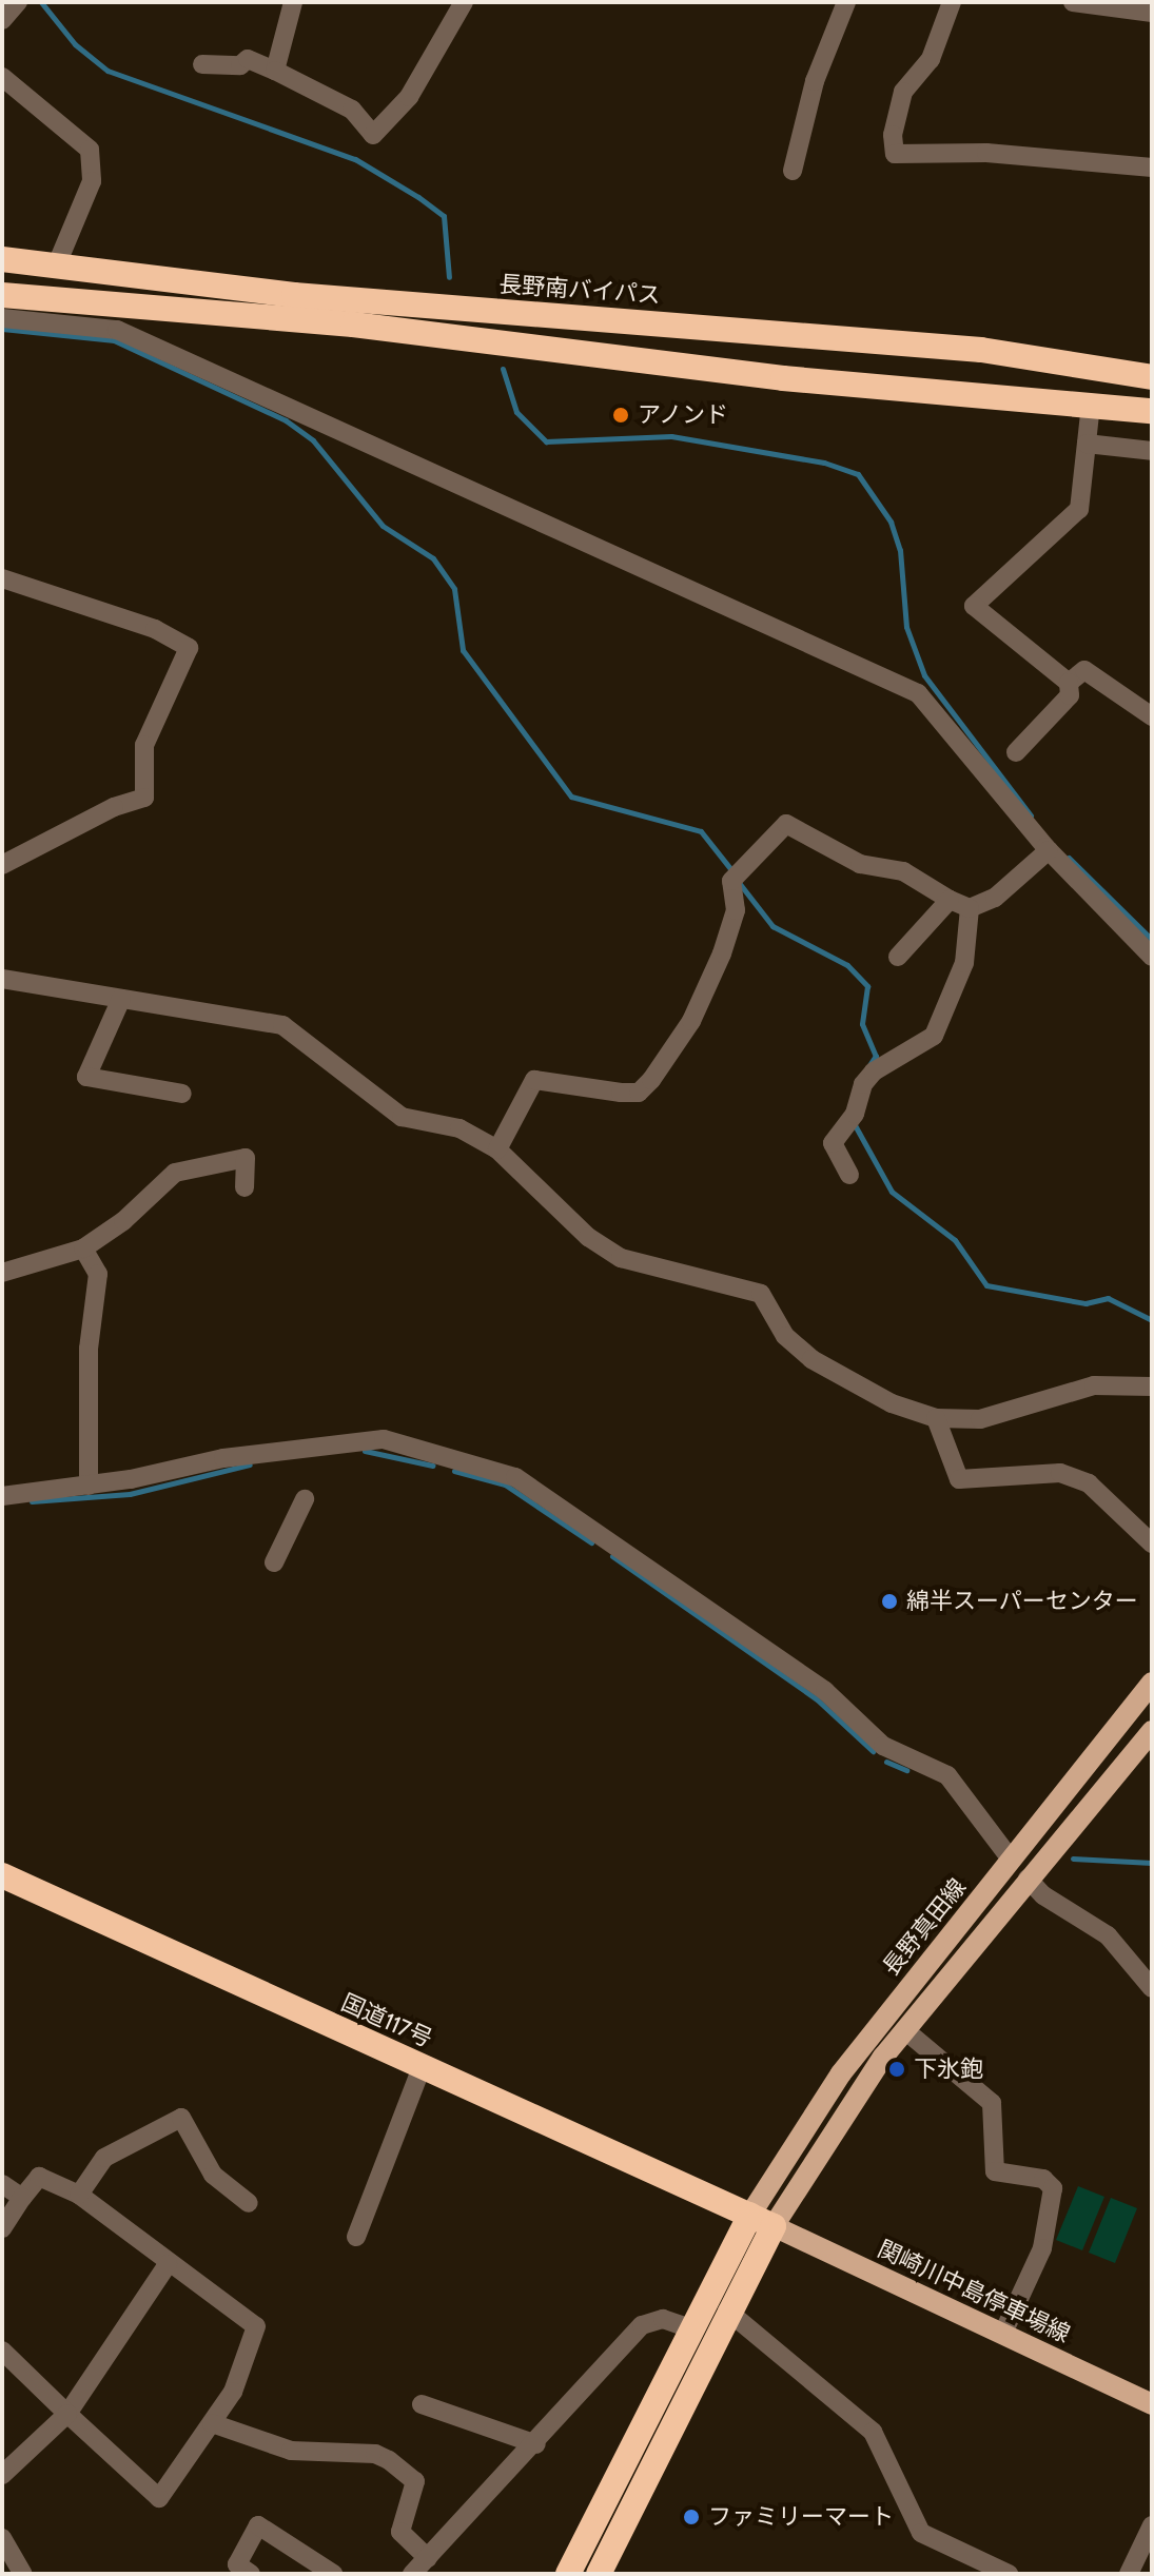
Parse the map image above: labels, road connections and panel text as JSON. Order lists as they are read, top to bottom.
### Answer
{
  "streets": {
    "highway": ["長野南バイパス", "国道117号"],
    "main road": ["長野真田線", "関崎川中島停車場線"]
  },
  "crossings": [
    ["長野真田線", "国道117号"],
    ["国道117号", "関崎川中島停車場線"]
  ],
  "places": [
    "アノンド",
    "綿半スーパーセンター",
    "下氷鉋",
    "ファミリーマート"
  ]
}
